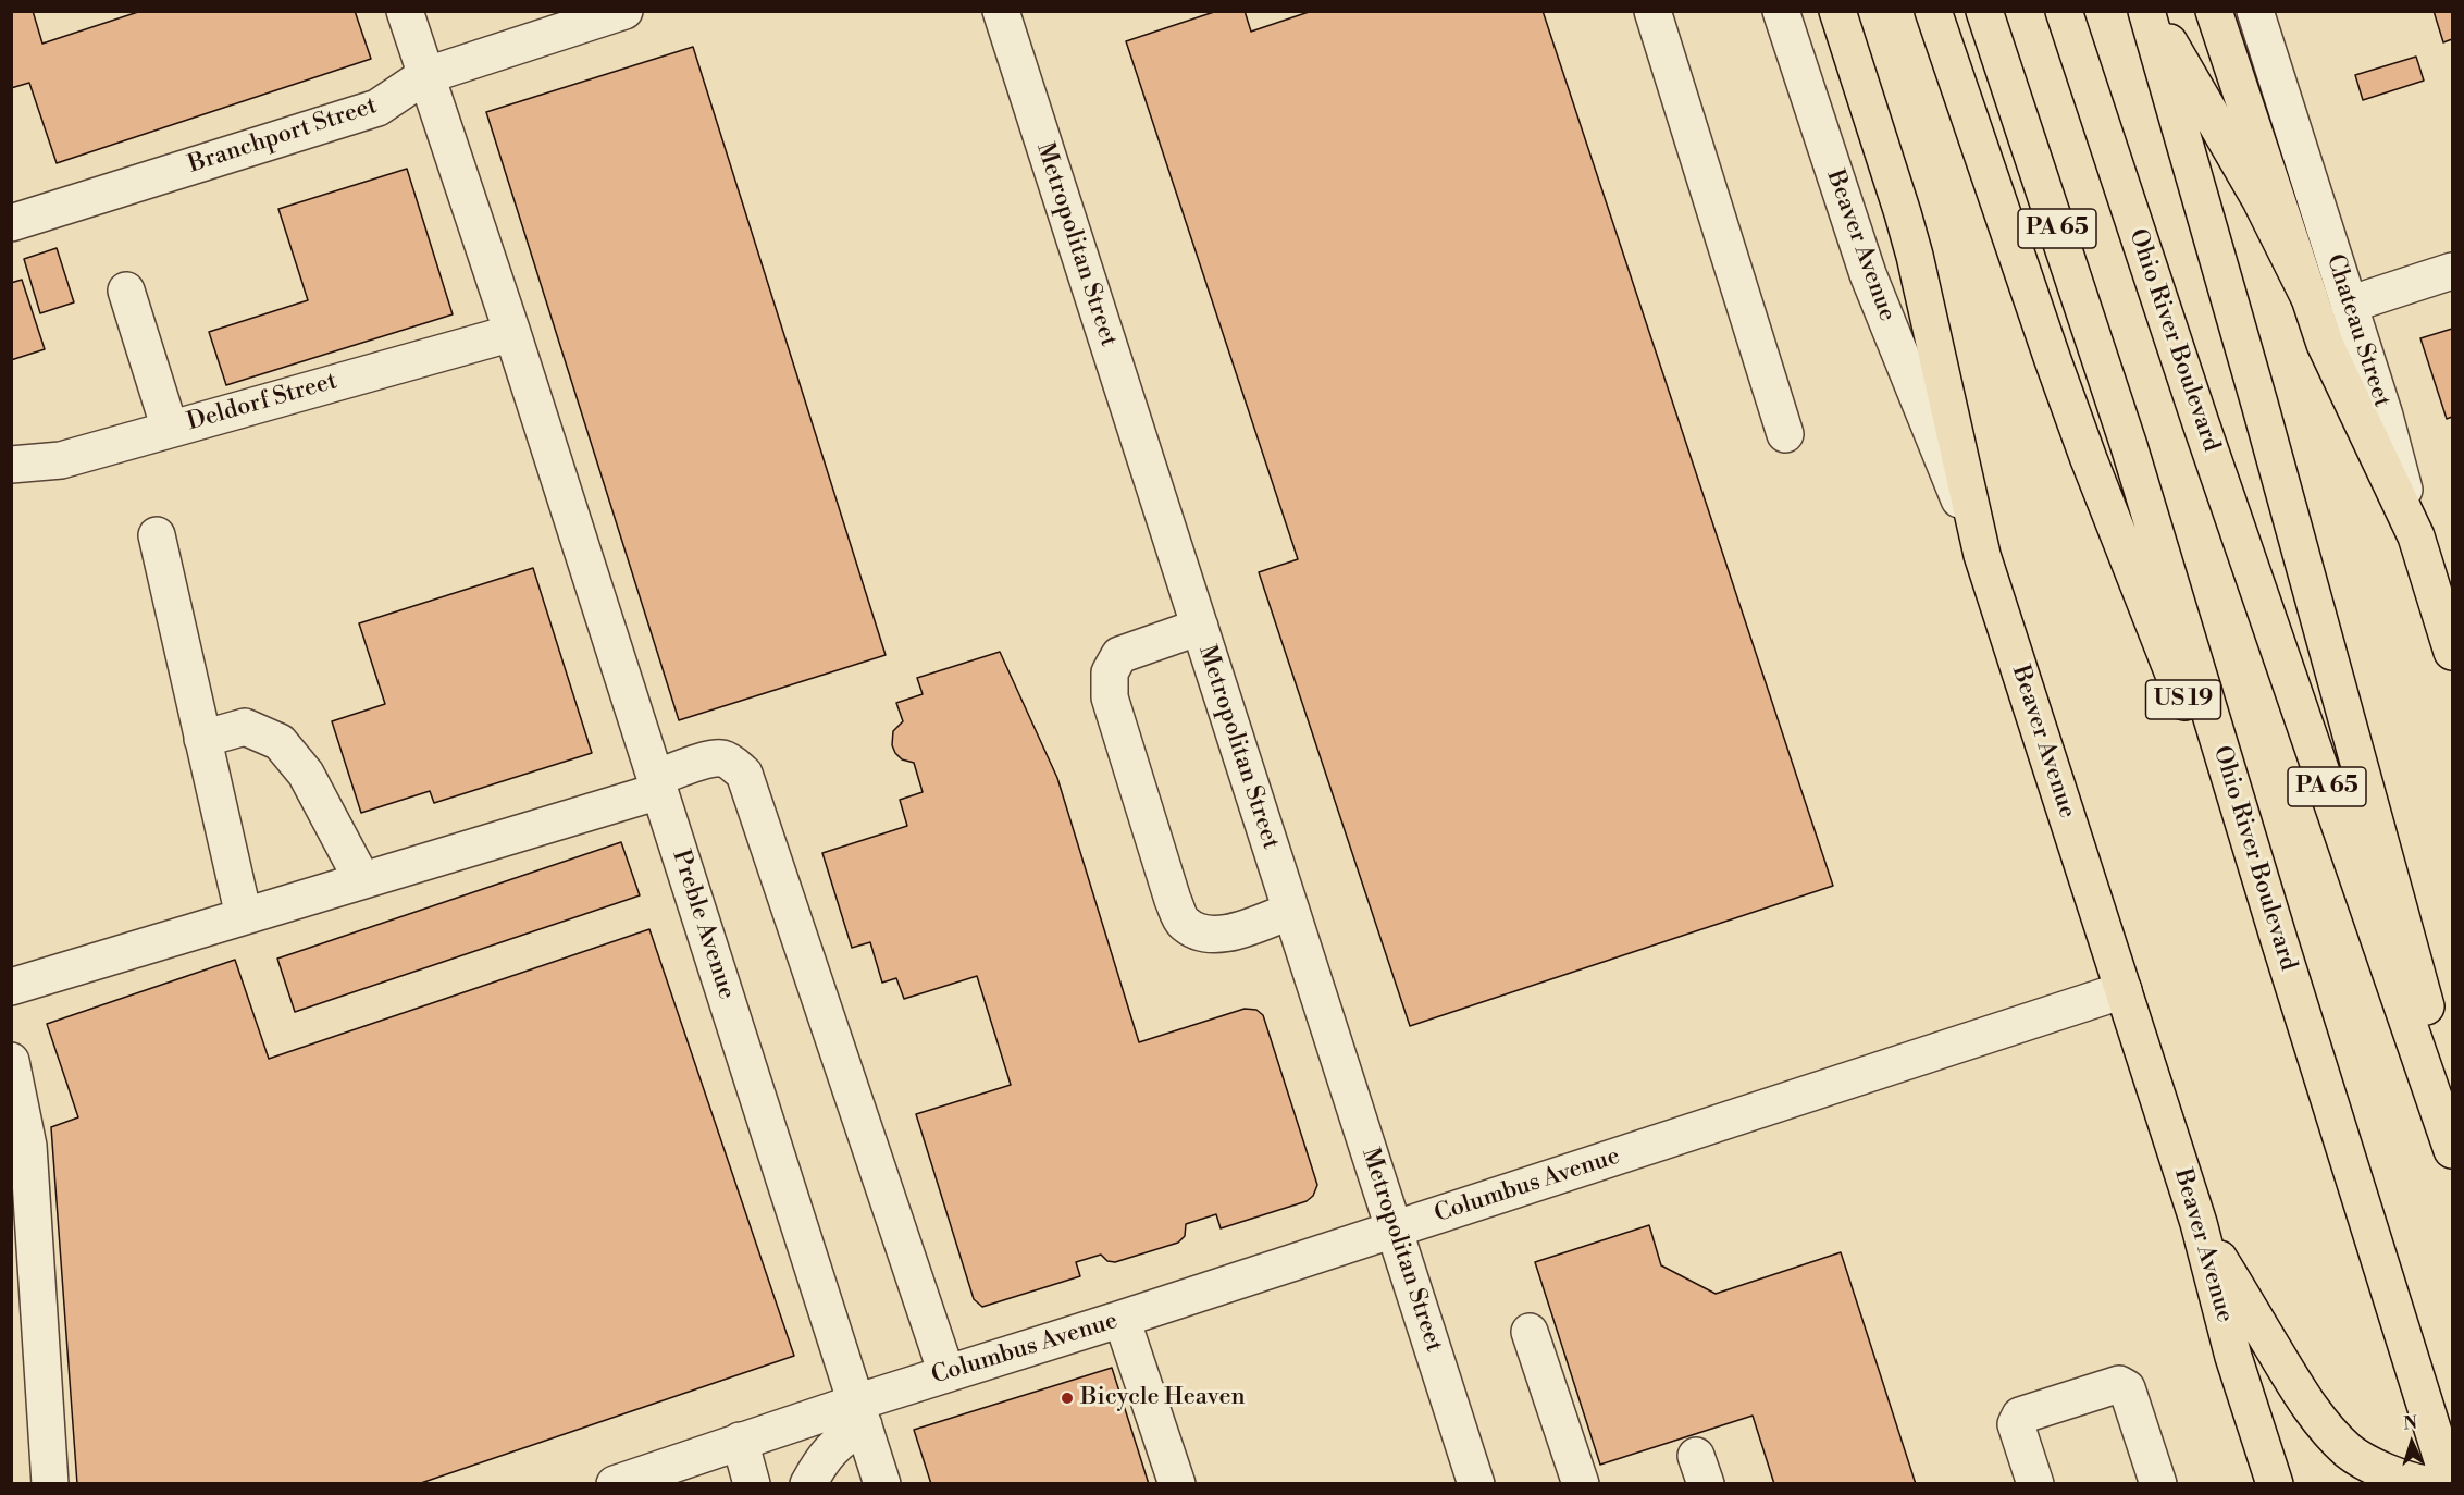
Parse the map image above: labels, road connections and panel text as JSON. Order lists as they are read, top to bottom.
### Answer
{
  "streets": {
    "main road": [
      "PA 65",
      "Beaver Avenue",
      "Chateau Street",
      "Ohio River Boulevard",
      "US 19"
    ],
    "street": [
      "Branchport Street",
      "Metropolitan Street",
      "Deldorf Street",
      "Preble Avenue",
      "Columbus Avenue"
    ]
  },
  "crossings": [
    ["Branchport Street", "Preble Avenue"],
    ["Metropolitan Street", "Columbus Avenue"],
    ["Beaver Avenue", "Columbus Avenue"],
    ["Ohio River Boulevard", "US 19"],
    ["Deldorf Street", "Preble Avenue"],
    ["Preble Avenue", "Columbus Avenue"]
  ],
  "places": ["Bicycle Heaven"],
  "north": "top"
}
